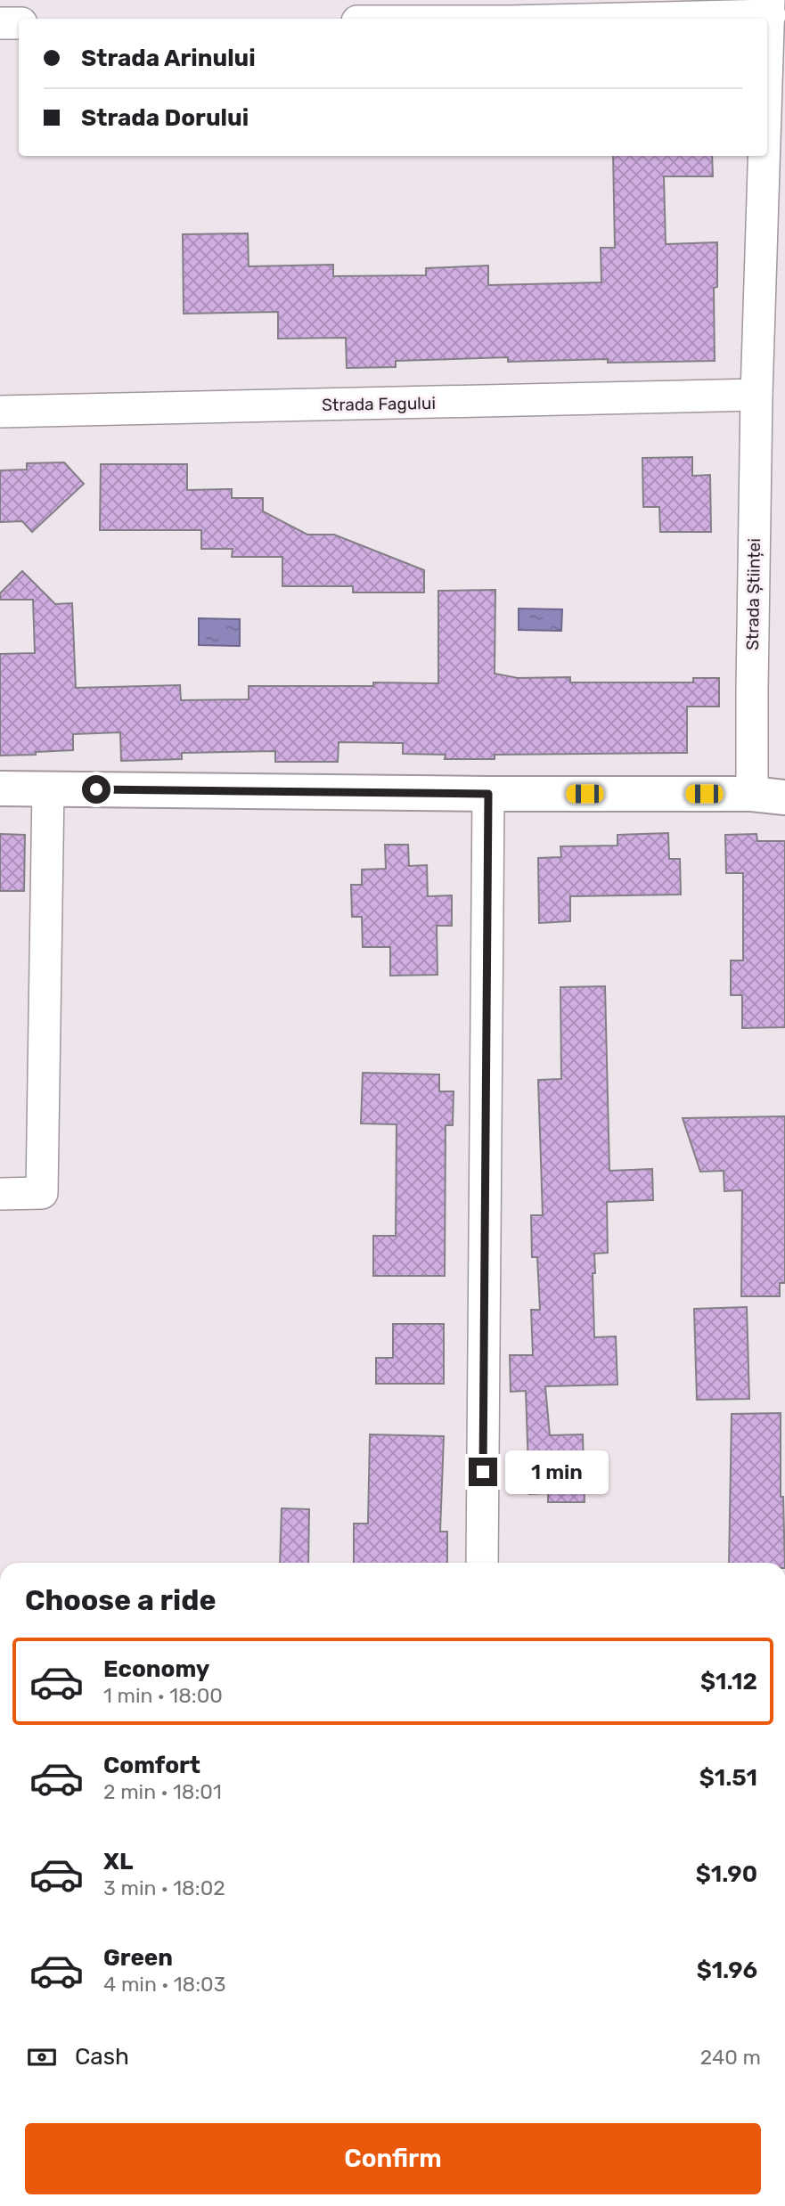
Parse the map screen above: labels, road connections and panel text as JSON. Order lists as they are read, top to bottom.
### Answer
{
  "streets": {
    "street": ["Strada Fagului", "Strada Științei"]
  },
  "crossings": [
    ["Strada Fagului", "Strada Științei"]
  ],
  "page": {
    "banner": ["Strada Arinului", "Strada Dorului"],
    "bubble": "1 min",
    "heading": "Choose a ride",
    "list": [
      {
        "name": "Economy",
        "note": "1 min · 18:00",
        "value": "$1.12"
      },
      {
        "name": "Comfort",
        "note": "2 min · 18:01",
        "value": "$1.51"
      },
      {
        "name": "XL",
        "note": "3 min · 18:02",
        "value": "$1.90"
      },
      {
        "name": "Green",
        "note": "4 min · 18:03",
        "value": "$1.96"
      }
    ],
    "pay": ["Cash", "240 m"],
    "buttons": "Confirm"
  }
}
